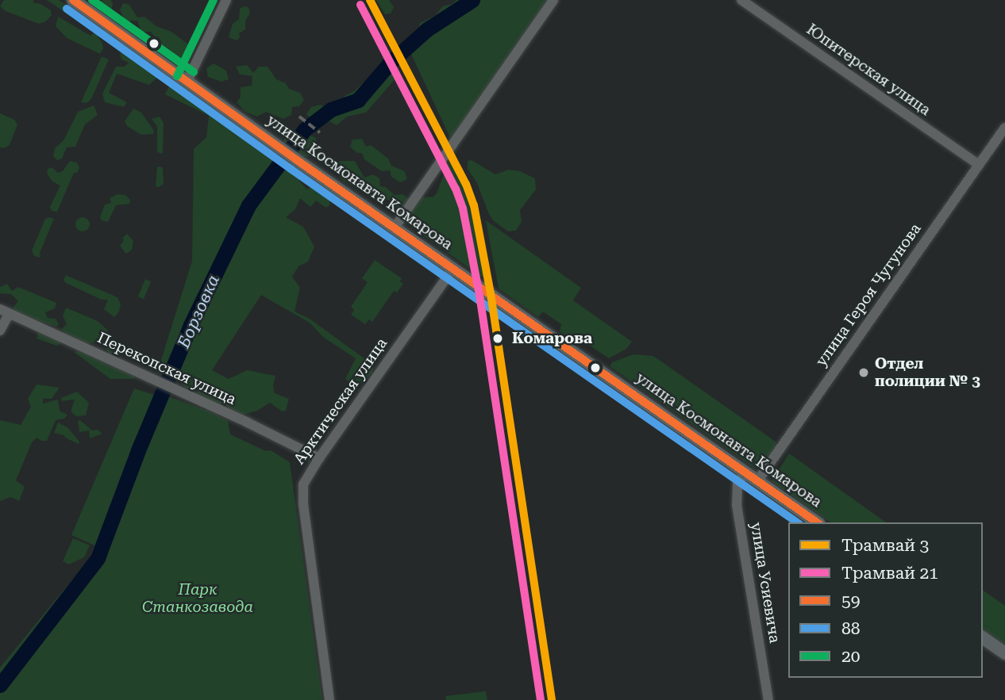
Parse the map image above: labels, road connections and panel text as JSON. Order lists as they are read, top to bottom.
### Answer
{
  "streets": {
    "street": [
      "Юпитерская улица",
      "улица Космонавта Комарова",
      "улица Героя Чугунова",
      "Перекопская улица",
      "Арктическая улица",
      "улица Усиевича"
    ]
  },
  "crossings": [
    ["Юпитерская улица", "улица Героя Чугунова"],
    ["улица Космонавта Комарова", "улица Героя Чугунова"],
    ["улица Космонавта Комарова", "Арктическая улица"],
    ["улица Космонавта Комарова", "улица Усиевича"],
    ["Перекопская улица", "Арктическая улица"]
  ],
  "water": ["Борзовка"],
  "parks": ["Парк Станкозавода"],
  "places": ["Комарова", "Отдел полиции № 3"],
  "lines": [
    "tram line 3",
    "transit line 59",
    "transit line 20",
    "tram line 21",
    "transit line 88"
  ],
  "legend": [
    "Трамвай 3",
    "Трамвай 21",
    "59",
    "88",
    "20"
  ]
}
